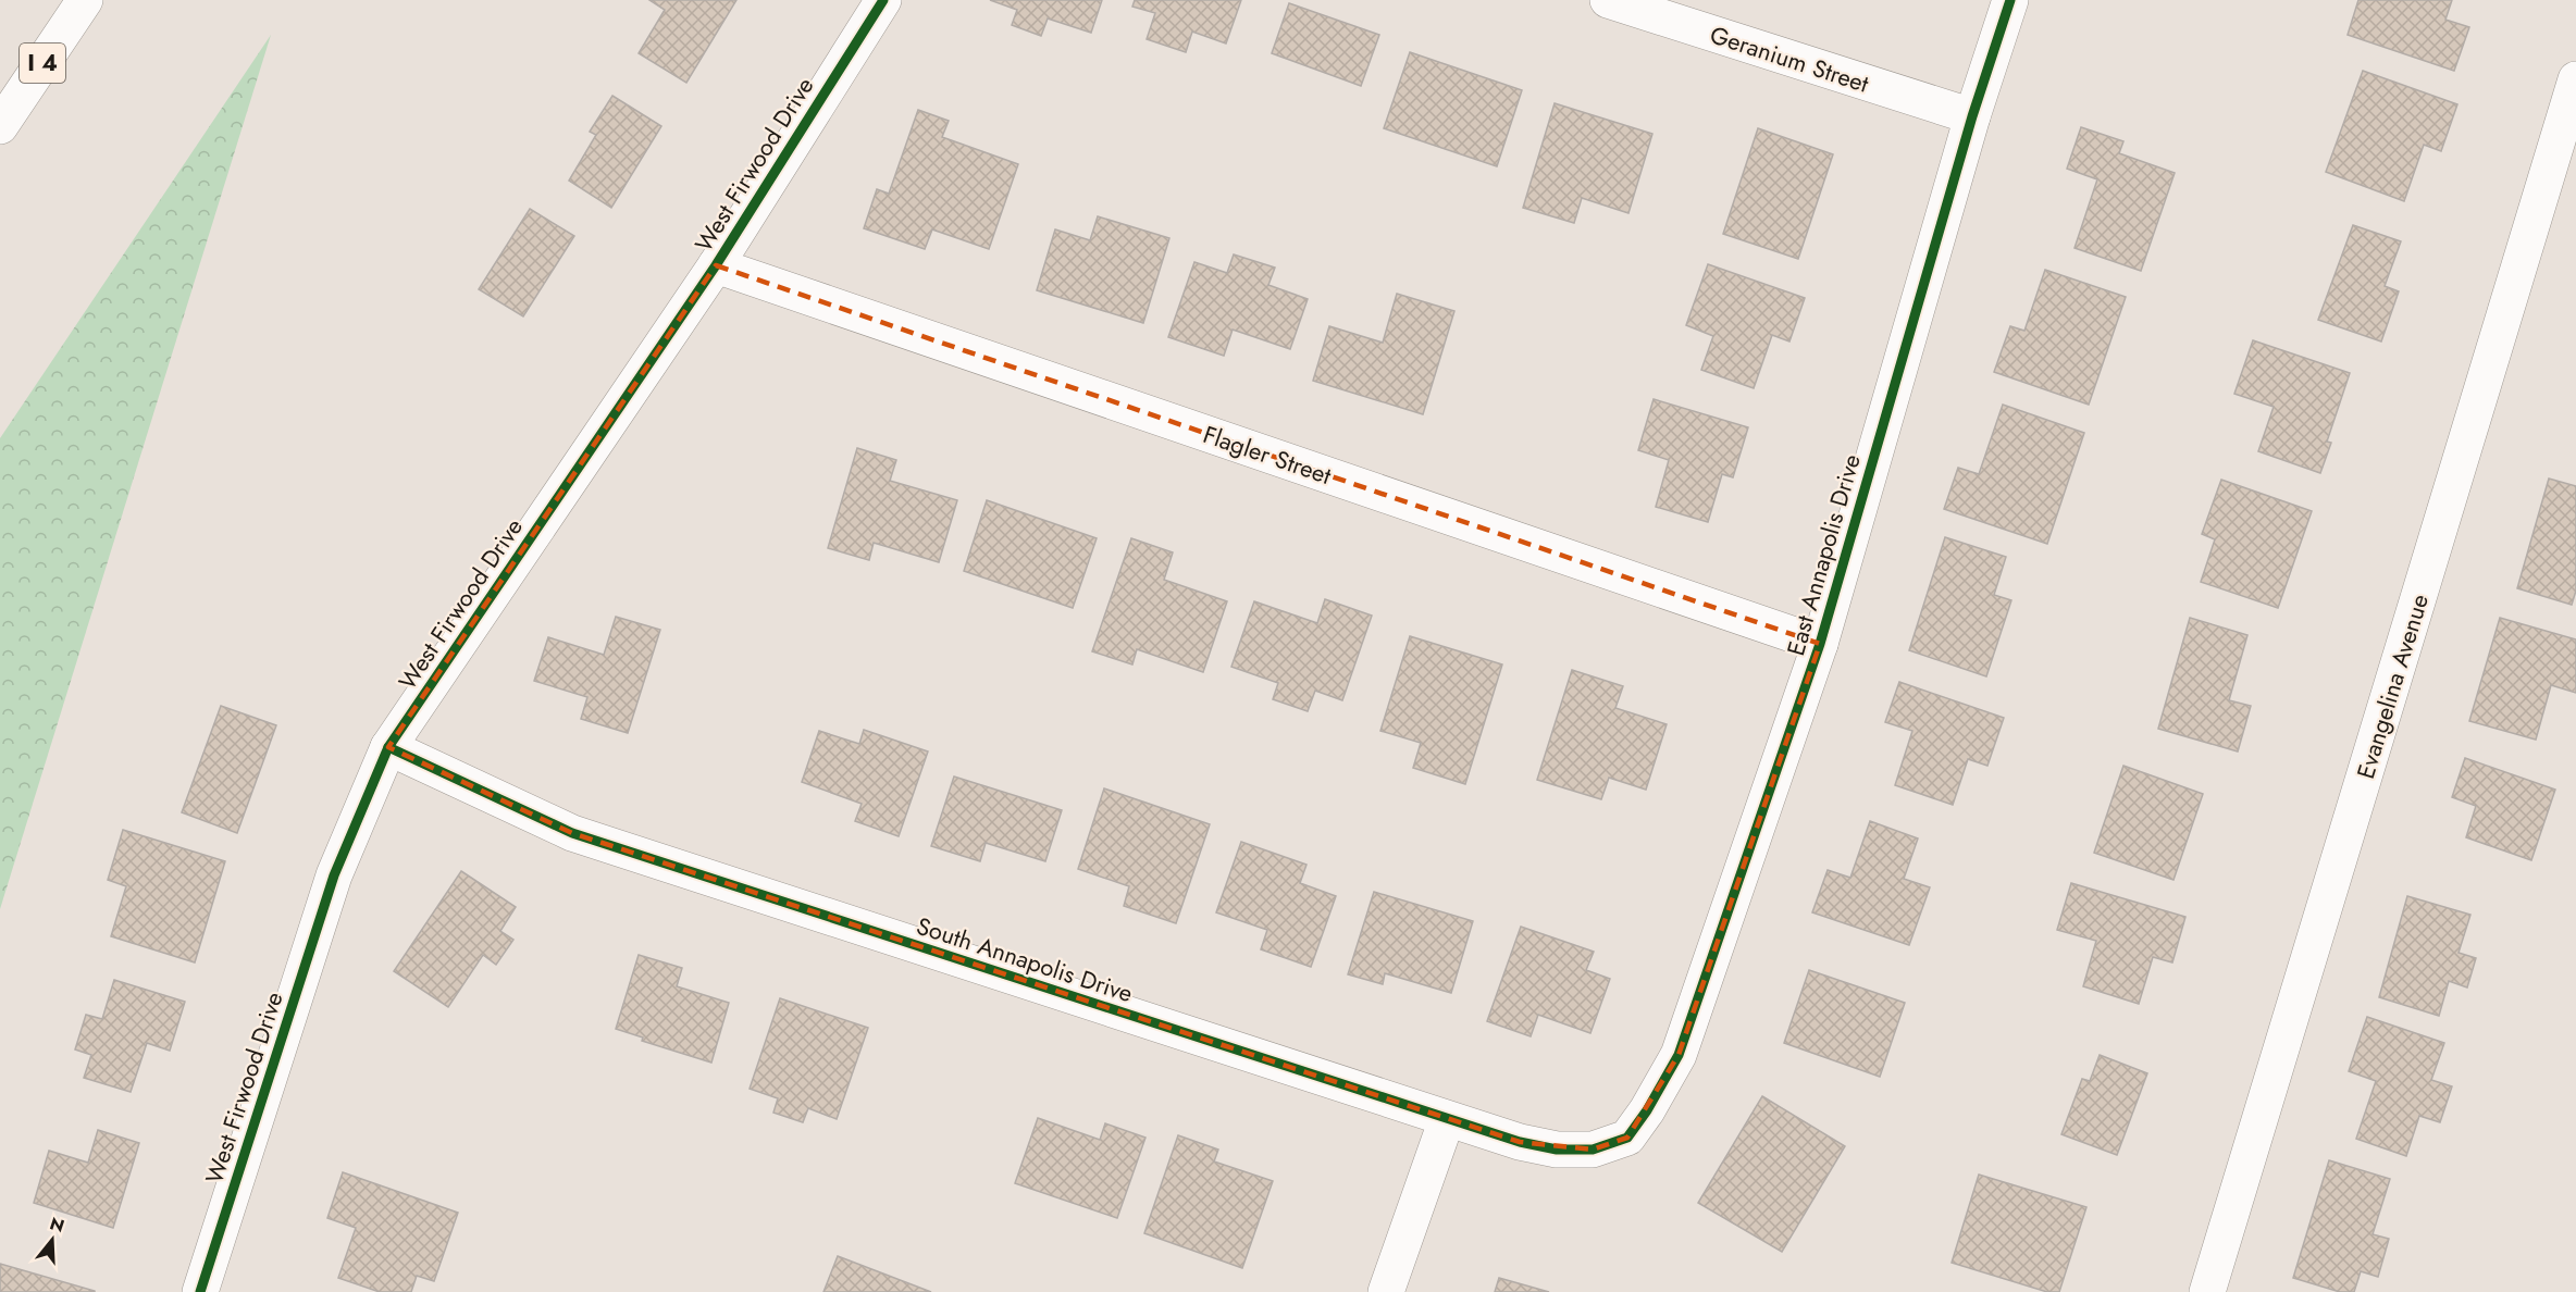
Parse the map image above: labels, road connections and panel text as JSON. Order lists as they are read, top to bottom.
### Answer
{
  "streets": {
    "main road": [
      "Geranium Street",
      "I 4",
      "West Firwood Drive",
      "Flagler Street",
      "East Annapolis Drive",
      "Evangelina Avenue",
      "South Annapolis Drive"
    ]
  },
  "crossings": [
    ["Geranium Street", "East Annapolis Drive"],
    ["West Firwood Drive", "Flagler Street"],
    ["West Firwood Drive", "South Annapolis Drive"],
    ["Flagler Street", "East Annapolis Drive"],
    ["East Annapolis Drive", "South Annapolis Drive"]
  ],
  "north": "top"
}
